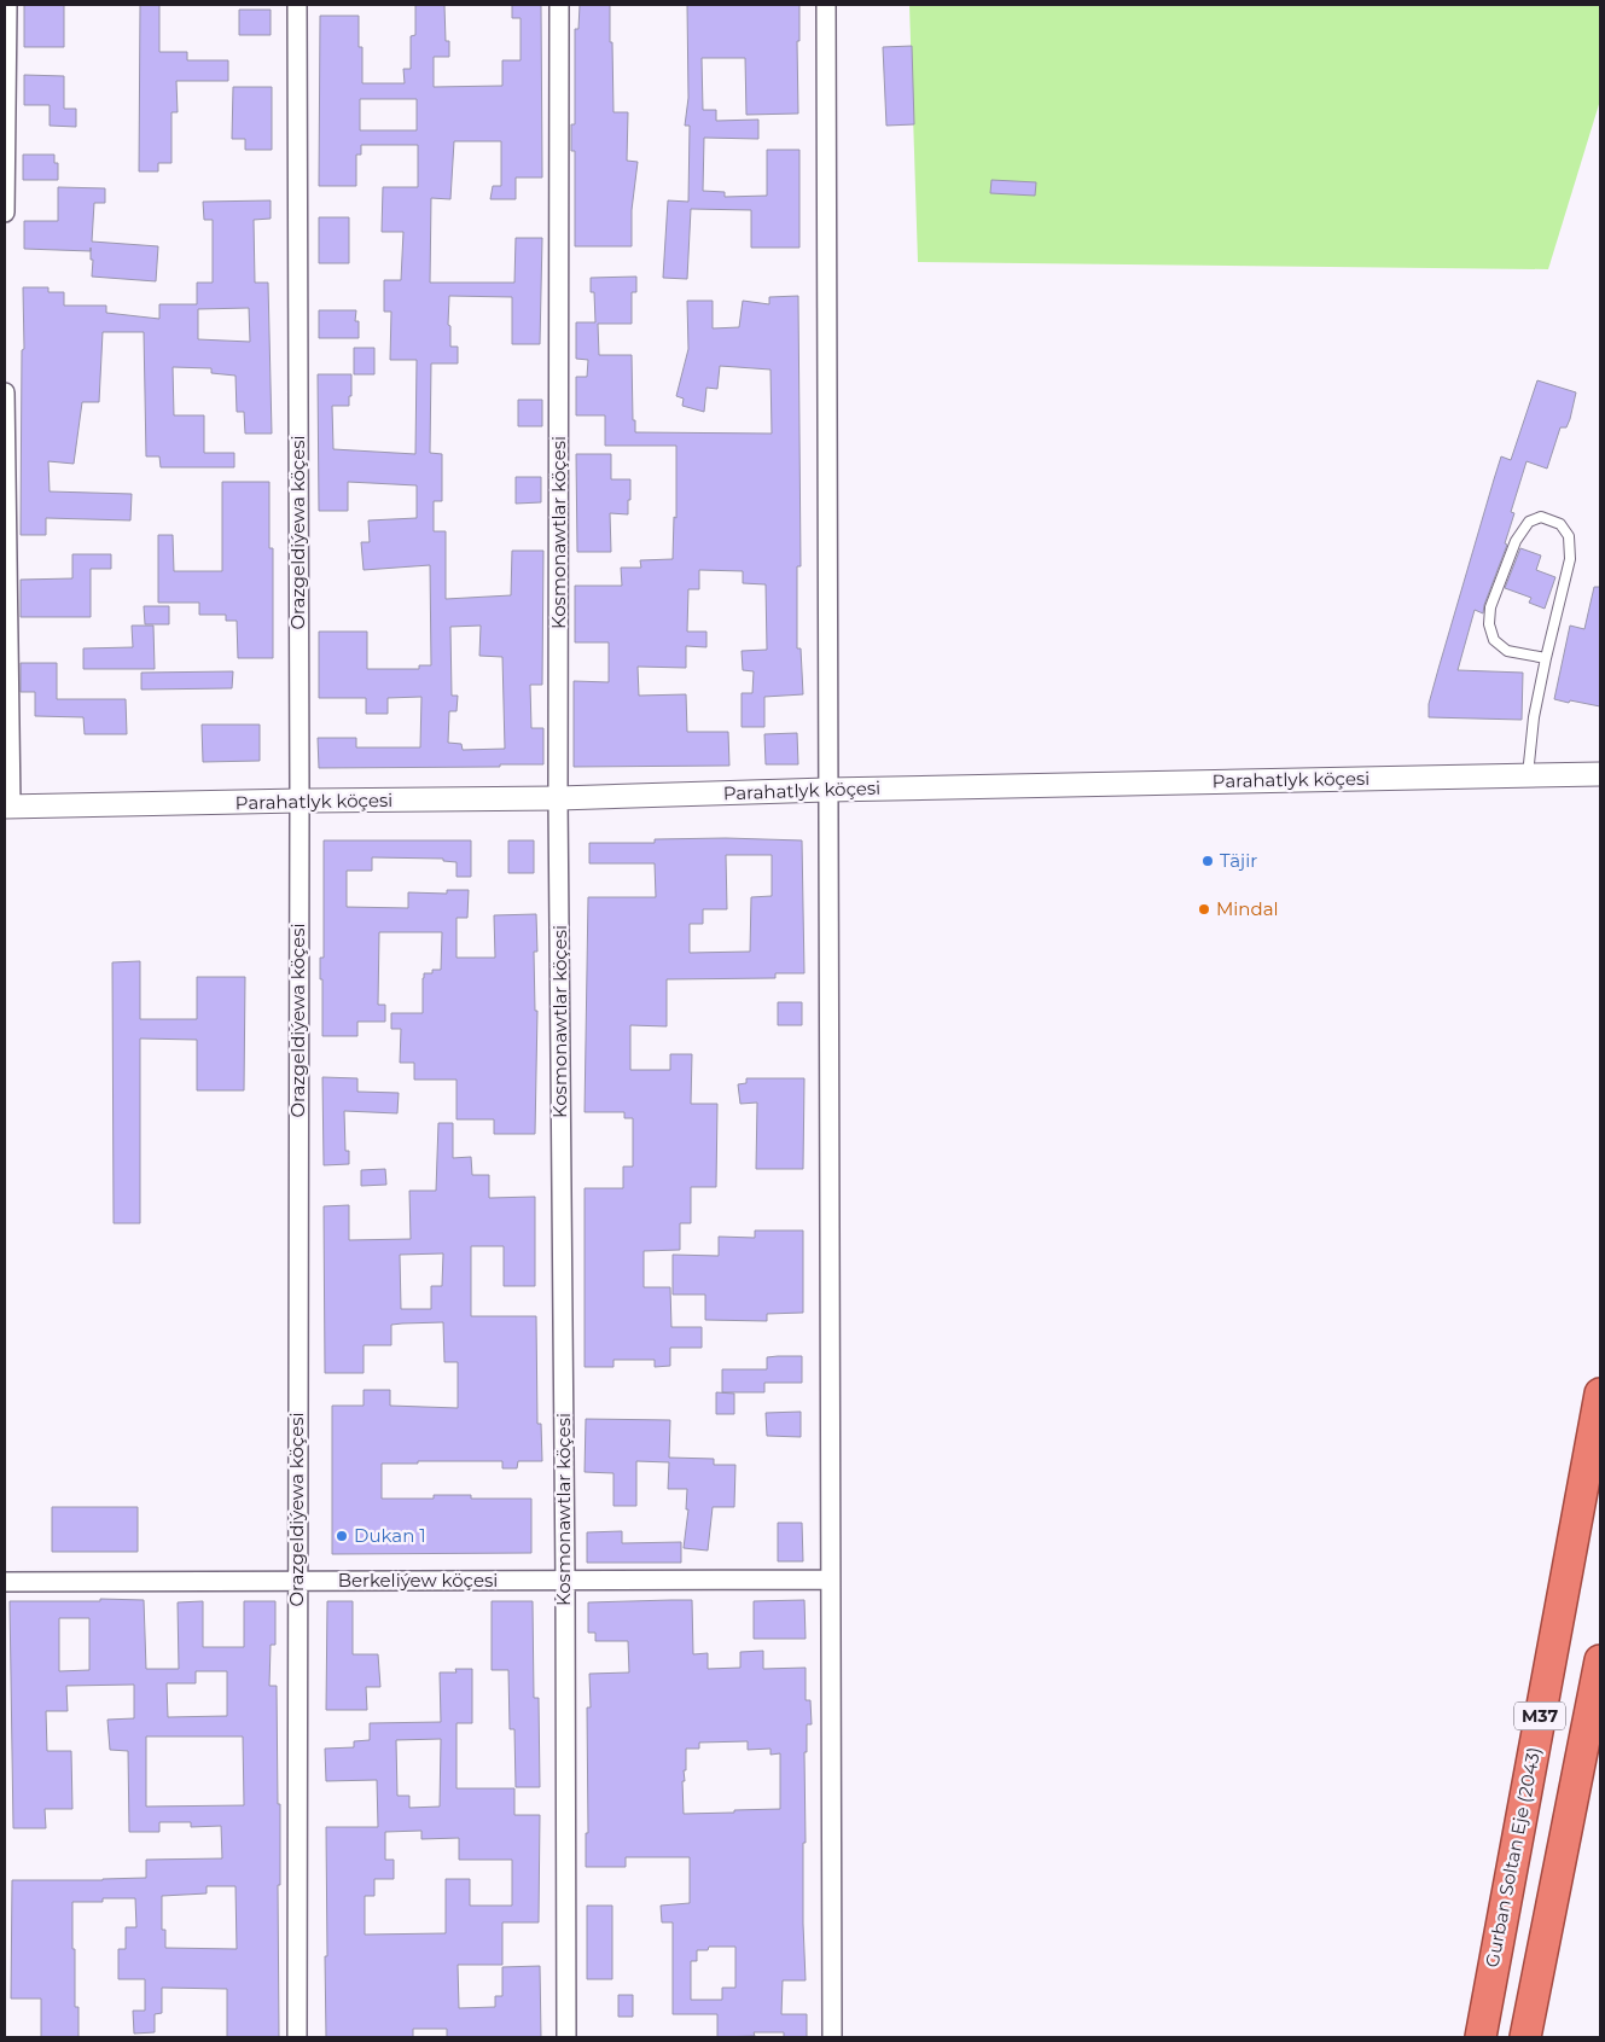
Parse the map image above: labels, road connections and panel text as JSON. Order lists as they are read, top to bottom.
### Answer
{
  "streets": {
    "highway": ["M37", "Gurban Soltan Eje (2043)"],
    "street": [
      "Orazgeldiýewa köçesi",
      "Kosmonawtlar köçesi",
      "Parahatlyk köçesi",
      "Berkeliýew köçesi"
    ]
  },
  "crossings": [
    ["Orazgeldiýewa köçesi", "Parahatlyk köçesi"],
    ["Orazgeldiýewa köçesi", "Berkeliýew köçesi"],
    ["Kosmonawtlar köçesi", "Parahatlyk köçesi"],
    ["Kosmonawtlar köçesi", "Berkeliýew köçesi"]
  ],
  "places": ["Täjir", "Mindal", "Dukan 1"]
}
